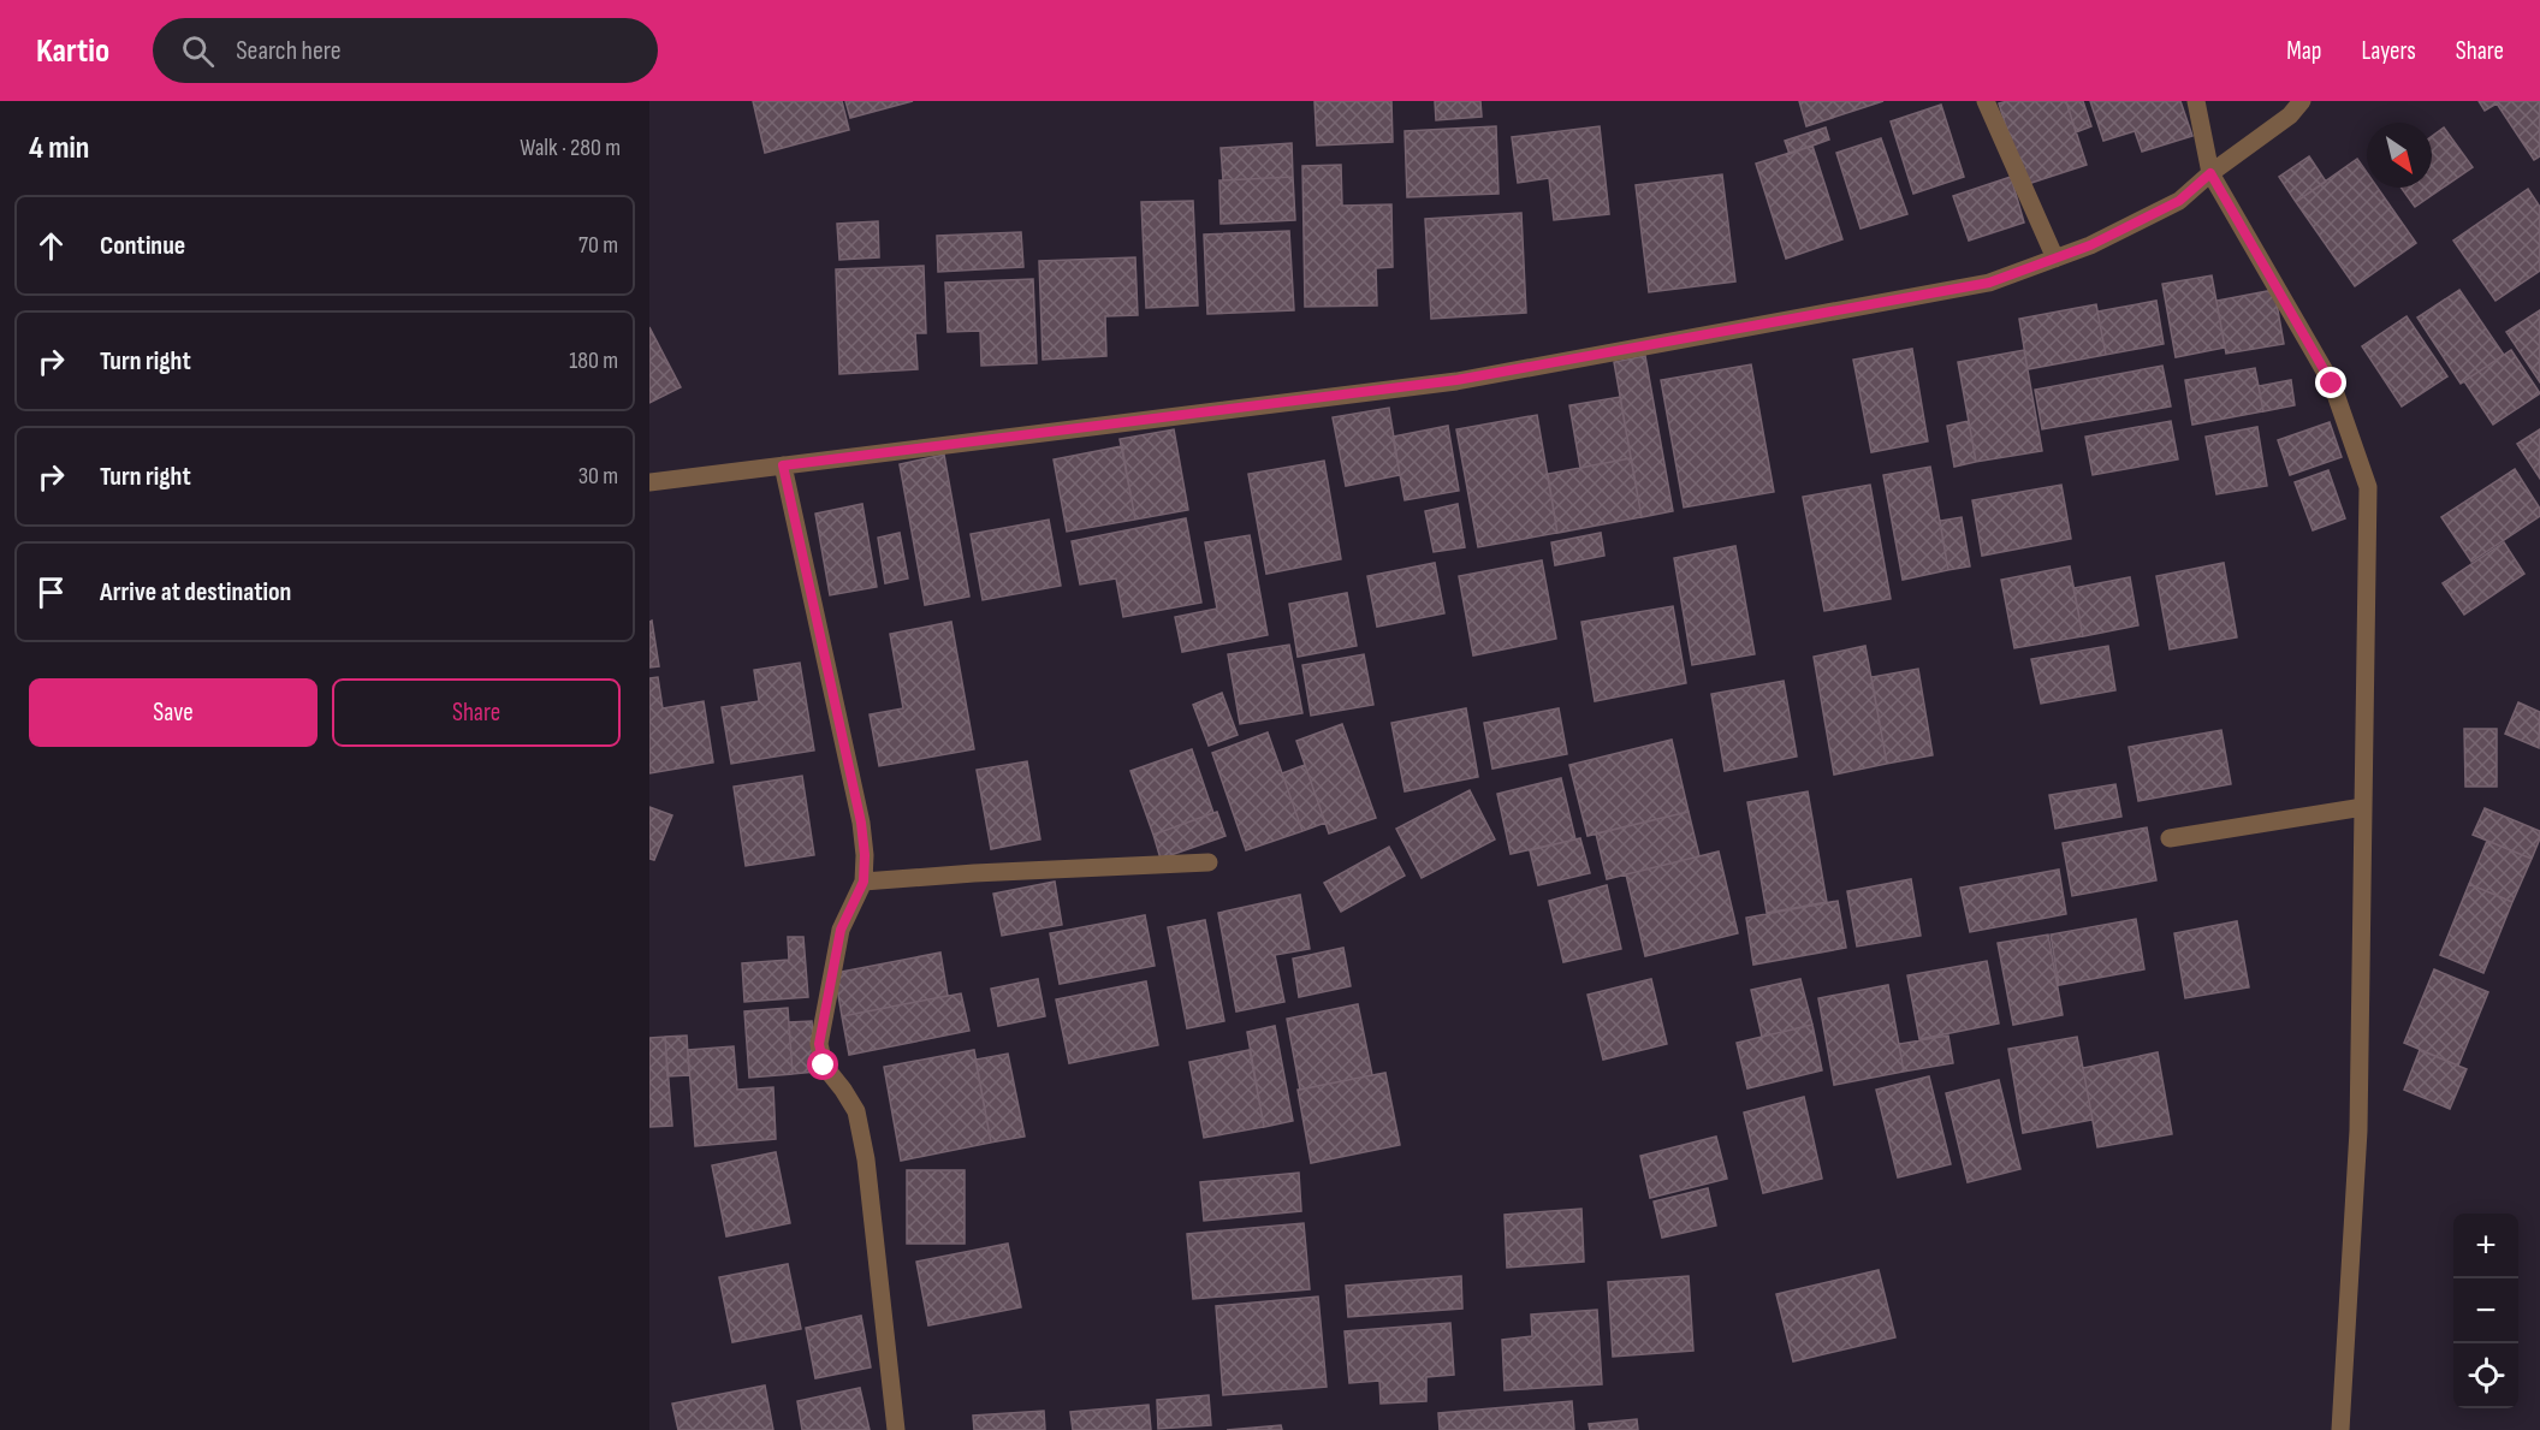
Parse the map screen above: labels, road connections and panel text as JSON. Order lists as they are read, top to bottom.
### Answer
{
  "north": "bottom right",
  "page": {
    "header": "Kartio",
    "search": "Search here",
    "nav": ["Map", "Layers", "Share"],
    "heading": ["4 min", "Walk · 280 m"],
    "list": [
      ["Continue", "70 m"],
      ["Turn right", "180 m"],
      ["Turn right", "30 m"],
      "Arrive at destination"
    ],
    "buttons": ["Save", "Share"],
    "map_buttons": ["+", "−"]
  }
}
